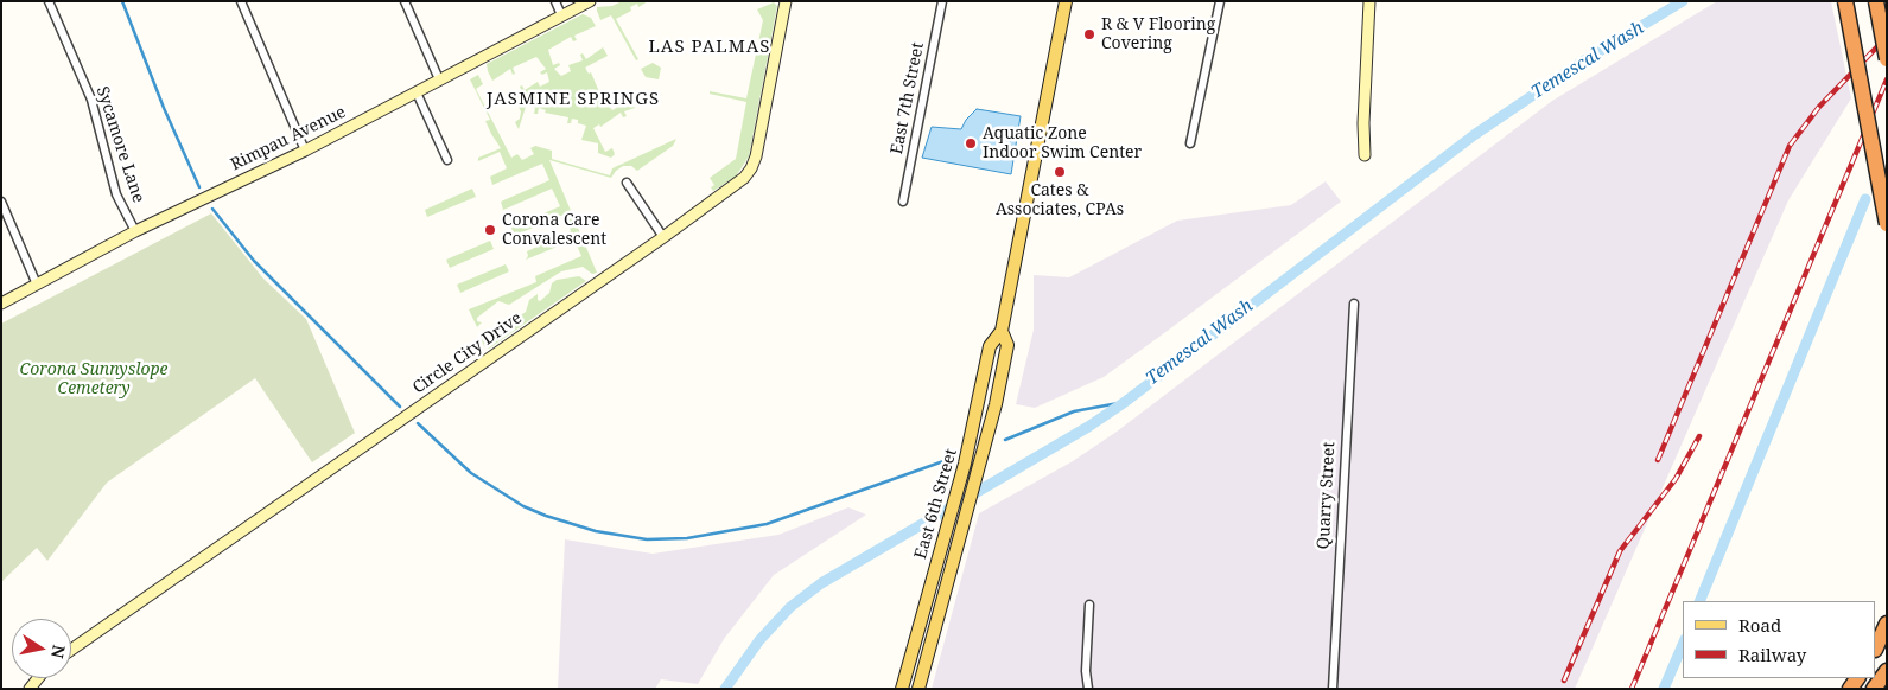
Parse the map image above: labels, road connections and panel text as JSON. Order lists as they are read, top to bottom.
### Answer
{
  "streets": {
    "main road": ["East 6th Street"],
    "street": [
      "East 7th Street",
      "Rimpau Avenue",
      "Sycamore Lane",
      "Circle City Drive",
      "Quarry Street"
    ]
  },
  "crossings": [
    ["Rimpau Avenue", "Sycamore Lane"]
  ],
  "districts": ["LAS PALMAS", "JASMINE SPRINGS"],
  "water": ["Temescal Wash"],
  "parks": ["Corona Sunnyslope Cemetery"],
  "places": [
    "R & V Flooring Covering",
    "Aquatic Zone Indoor Swim Center",
    "Cates & Associates, CPAs",
    "Corona Care Convalescent"
  ],
  "legend": ["Road", "Railway"],
  "north": "right"
}
